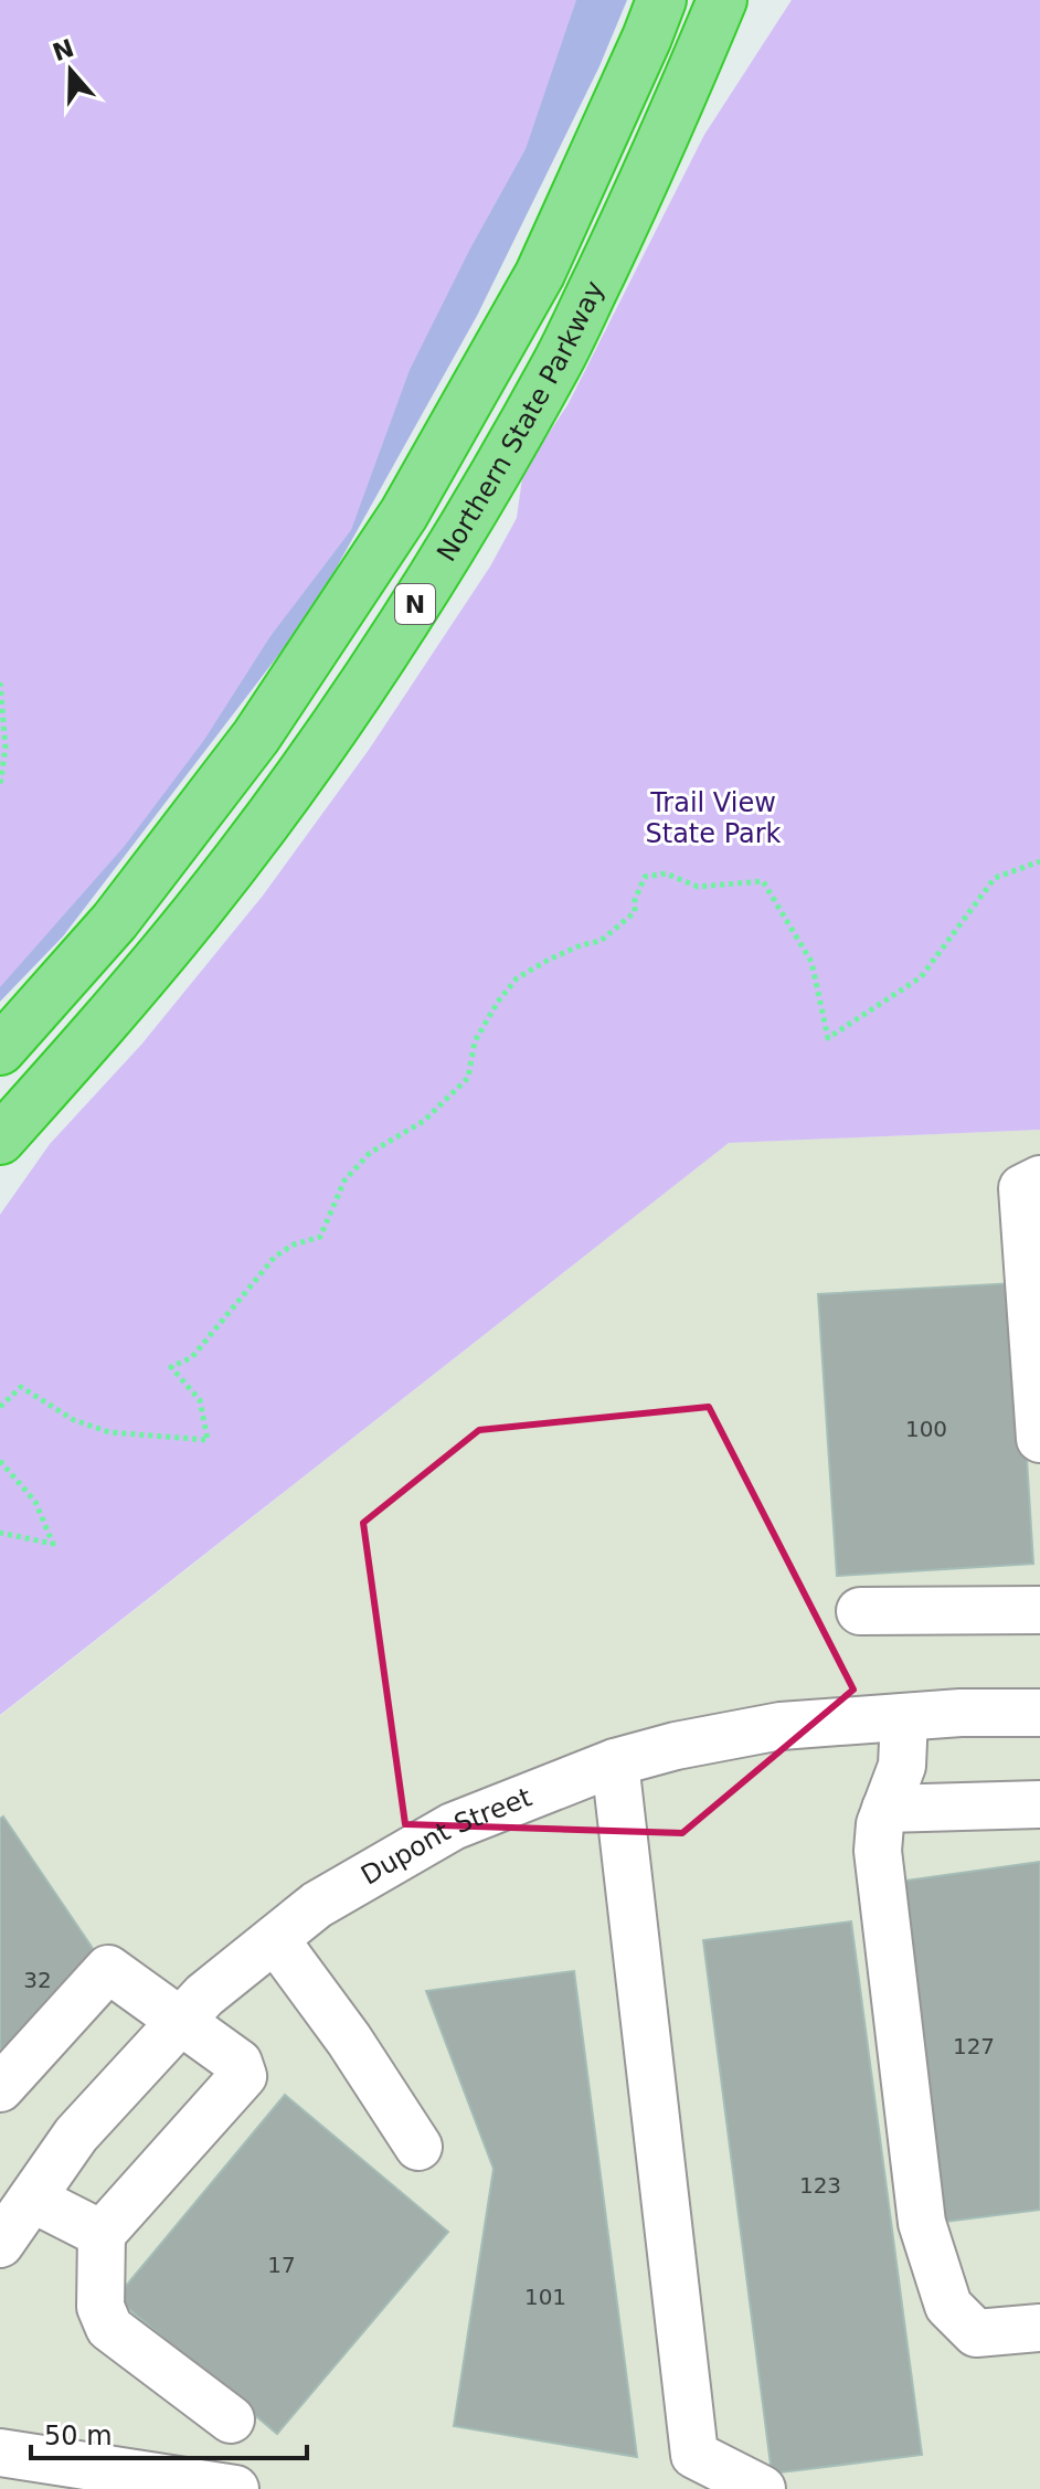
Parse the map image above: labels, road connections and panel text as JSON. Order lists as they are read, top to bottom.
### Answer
{
  "streets": {
    "highway": ["Northern State Parkway", "N"],
    "street": ["Dupont Street"]
  },
  "parks": ["Trail View State Park"],
  "house_numbers": [
    "100",
    "32",
    "127",
    "123",
    "17",
    "101"
  ],
  "scale_bar": "50 m",
  "north": "top"
}
